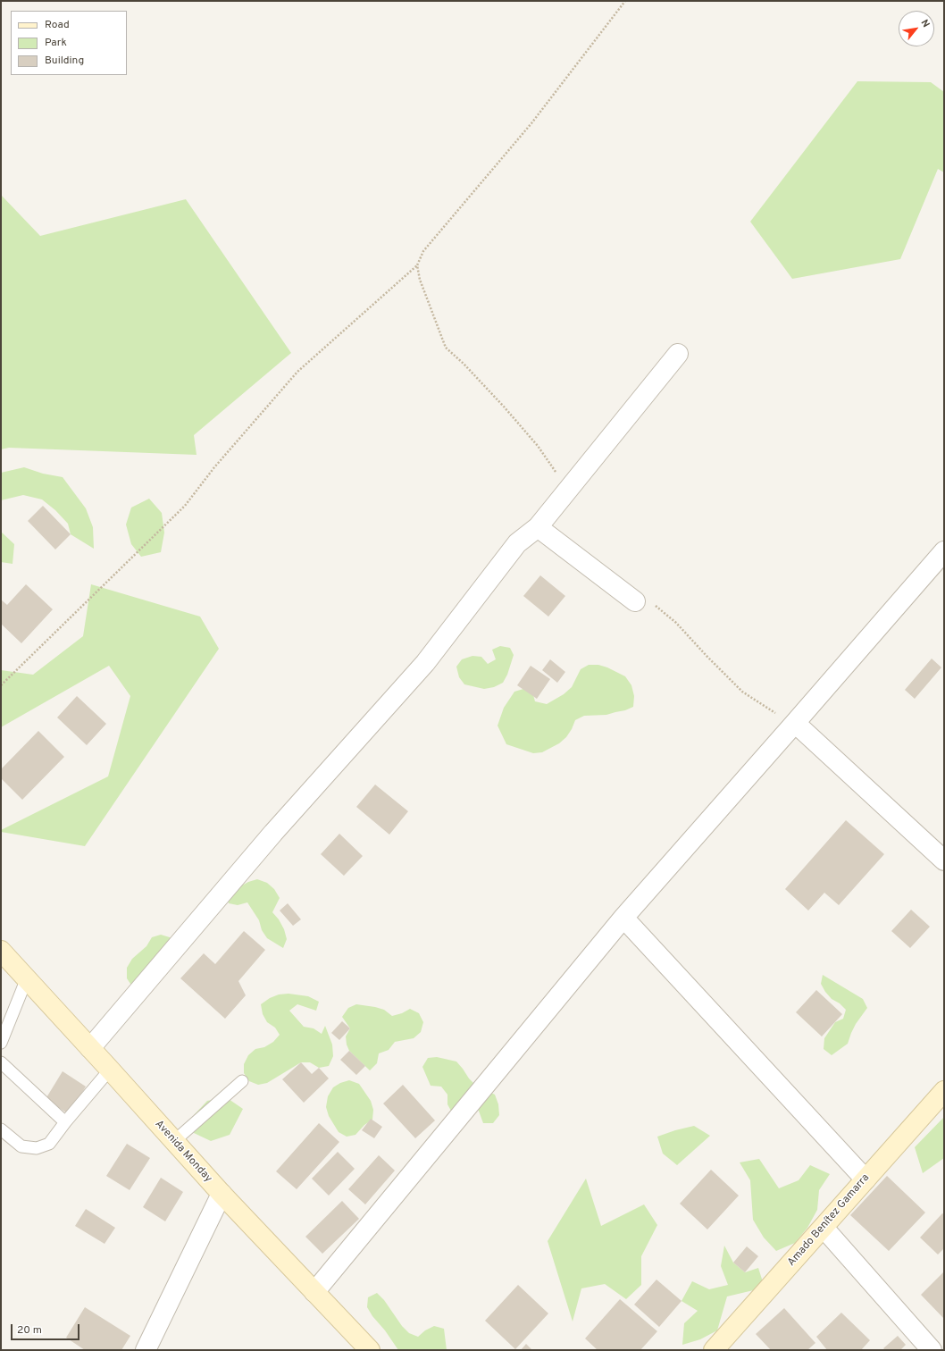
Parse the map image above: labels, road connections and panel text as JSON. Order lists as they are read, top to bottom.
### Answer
{
  "streets": {
    "main road": ["Avenida Monday", "Amado Benítez Gamarra"]
  },
  "legend": ["Road", "Park", "Building"],
  "scale_bar": "20 m",
  "north": "top right"
}
